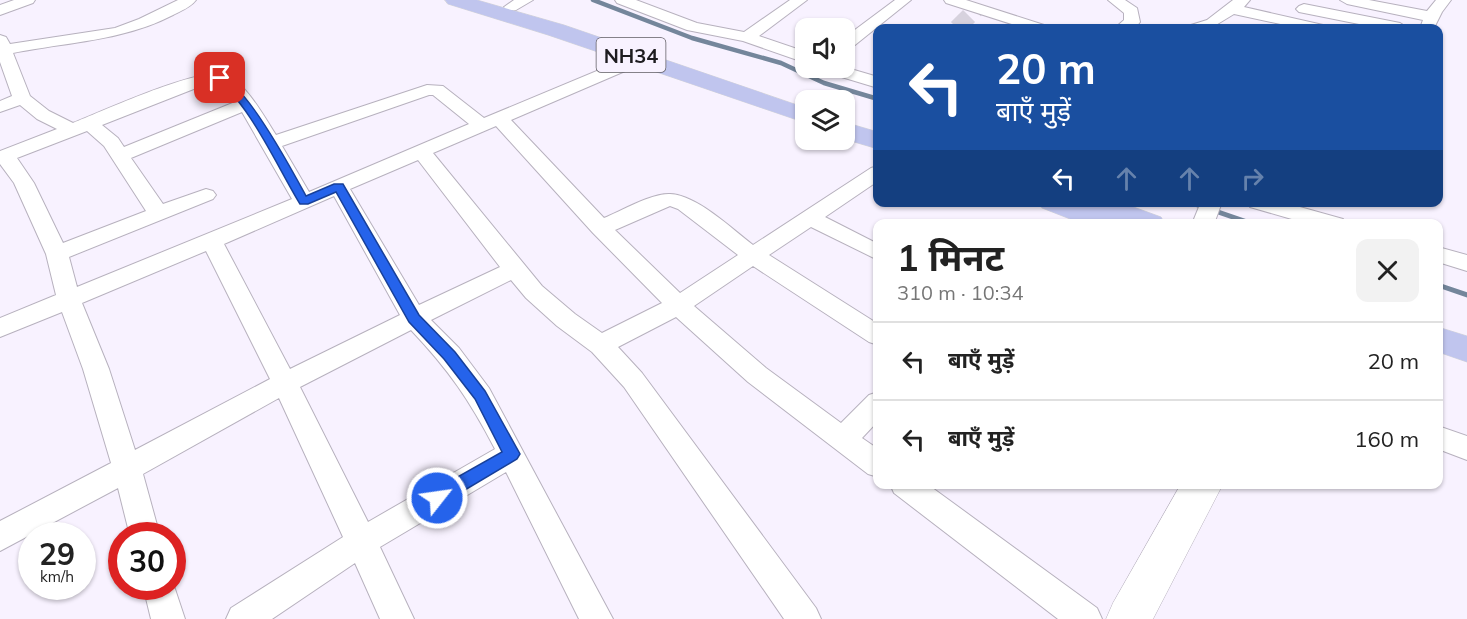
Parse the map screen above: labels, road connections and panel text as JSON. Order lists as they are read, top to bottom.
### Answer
{
  "streets": {
    "highway": ["NH34"]
  },
  "page": {
    "turn": ["20 m", "बाएँ मुड़ें"],
    "heading": ["1 मिनट", "310 m · 10:34"],
    "list": [
      {
        "name": "बाएँ मुड़ें",
        "value": "20 m"
      },
      {
        "name": "बाएँ मुड़ें",
        "value": "160 m"
      }
    ],
    "speed": "29 km/h",
    "limit": "30"
  }
}
